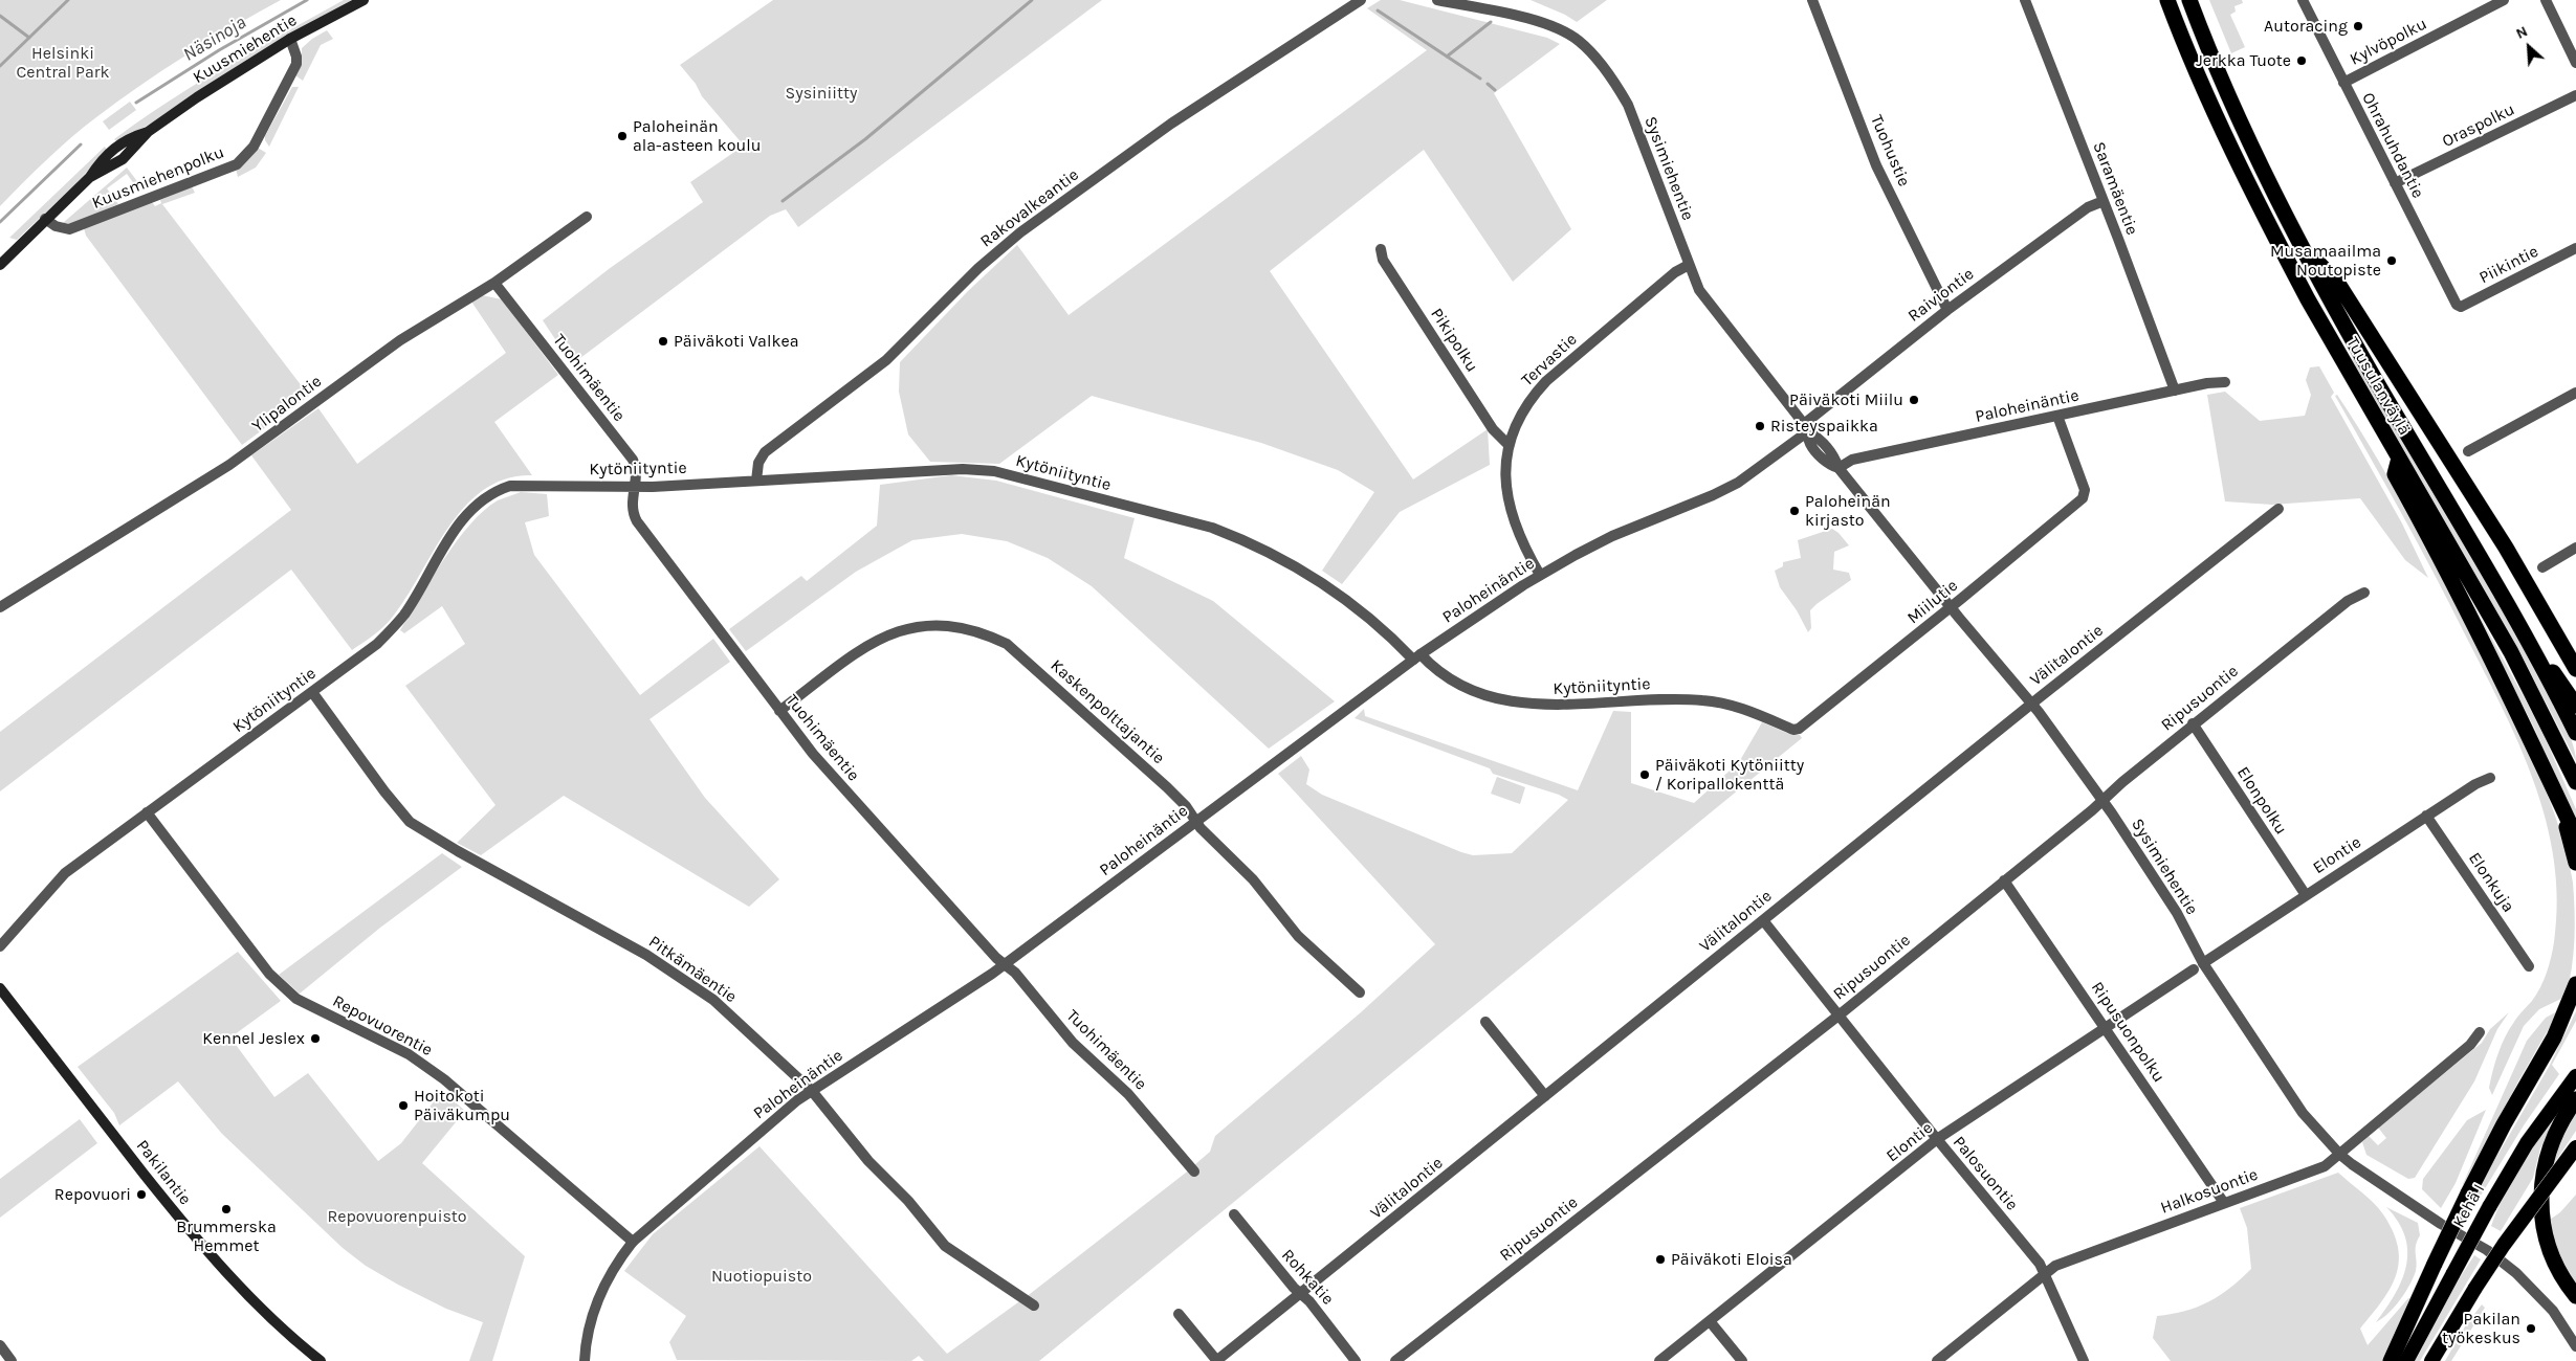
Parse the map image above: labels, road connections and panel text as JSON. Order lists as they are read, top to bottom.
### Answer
{
  "streets": {
    "highway": ["Tuusulanväylä", "Kehä I"],
    "main road": ["Kuusmiehentie", "Pakilantie"],
    "street": [
      "Kylvöpolku",
      "Oraspolku",
      "Ohrahuhdantie",
      "Tuohustie",
      "Sysimiehentie",
      "Kuusmiehenpolku",
      "Saramäentie",
      "Rakovalkeantie",
      "Piikintie",
      "Raiviontie",
      "Pikipolku",
      "Tervastie",
      "Tuohimäentie",
      "Ylipalontie",
      "Paloheinäntie",
      "Kytöniityntie",
      "Miilutie",
      "Välitalontie",
      "Ripusuontie",
      "Kaskenpolttajantie",
      "Elonpolku",
      "Elontie",
      "Elonkuja",
      "Pitkämäentie",
      "Repovuorentie",
      "Ripusuonpolku",
      "Palosuontie",
      "Halkosuontie",
      "Rohkatie"
    ]
  },
  "crossings": [
    ["Kylvöpolku", "Ohrahuhdantie"],
    ["Kuusmiehentie", "Kuusmiehenpolku"],
    ["Oraspolku", "Ohrahuhdantie"],
    ["Ohrahuhdantie", "Piikintie"],
    ["Tuohustie", "Raiviontie"],
    ["Sysimiehentie", "Raiviontie"],
    ["Sysimiehentie", "Tervastie"],
    ["Sysimiehentie", "Paloheinäntie"],
    ["Sysimiehentie", "Miilutie"],
    ["Sysimiehentie", "Välitalontie"],
    ["Sysimiehentie", "Ripusuontie"],
    ["Sysimiehentie", "Elontie"],
    ["Sysimiehentie", "Halkosuontie"],
    ["Saramäentie", "Raiviontie"],
    ["Saramäentie", "Paloheinäntie"],
    ["Rakovalkeantie", "Kytöniityntie"],
    ["Raiviontie", "Paloheinäntie"],
    ["Pikipolku", "Tervastie"],
    ["Tervastie", "Paloheinäntie"],
    ["Tuohimäentie", "Ylipalontie"],
    ["Tuohimäentie", "Paloheinäntie"],
    ["Tuohimäentie", "Kytöniityntie"],
    ["Tuohimäentie", "Kaskenpolttajantie"],
    ["Paloheinäntie", "Kytöniityntie"],
    ["Paloheinäntie", "Miilutie"],
    ["Paloheinäntie", "Kaskenpolttajantie"],
    ["Paloheinäntie", "Pitkämäentie"],
    ["Paloheinäntie", "Repovuorentie"],
    ["Kytöniityntie", "Miilutie"],
    ["Kytöniityntie", "Pitkämäentie"],
    ["Kytöniityntie", "Repovuorentie"],
    ["Välitalontie", "Palosuontie"],
    ["Välitalontie", "Rohkatie"],
    ["Ripusuontie", "Elonpolku"],
    ["Ripusuontie", "Ripusuonpolku"],
    ["Ripusuontie", "Palosuontie"],
    ["Elonpolku", "Elontie"],
    ["Elontie", "Elonkuja"],
    ["Elontie", "Ripusuonpolku"],
    ["Elontie", "Palosuontie"],
    ["Ripusuonpolku", "Halkosuontie"],
    ["Palosuontie", "Halkosuontie"]
  ],
  "water": ["Näsinoja"],
  "parks": [
    "Helsinki Central Park",
    "Sysiniitty",
    "Repovuorenpuisto",
    "Nuotiopuisto"
  ],
  "places": [
    "Autoracing",
    "Jerkka Tuote",
    "Paloheinän ala-asteen koulu",
    "Musamaailma Noutopiste",
    "Päiväkoti Valkea",
    "Päiväkoti Miilu",
    "Risteyspaikka",
    "Paloheinän kirjasto",
    "Päiväkoti Kytöniitty / Koripallokenttä",
    "Kennel Jeslex",
    "Hoitokoti Päiväkumpu",
    "Repovuori",
    "Brummerska Hemmet",
    "Päiväkoti Eloisa",
    "Pakilan työkeskus"
  ],
  "north": "top left"
}
